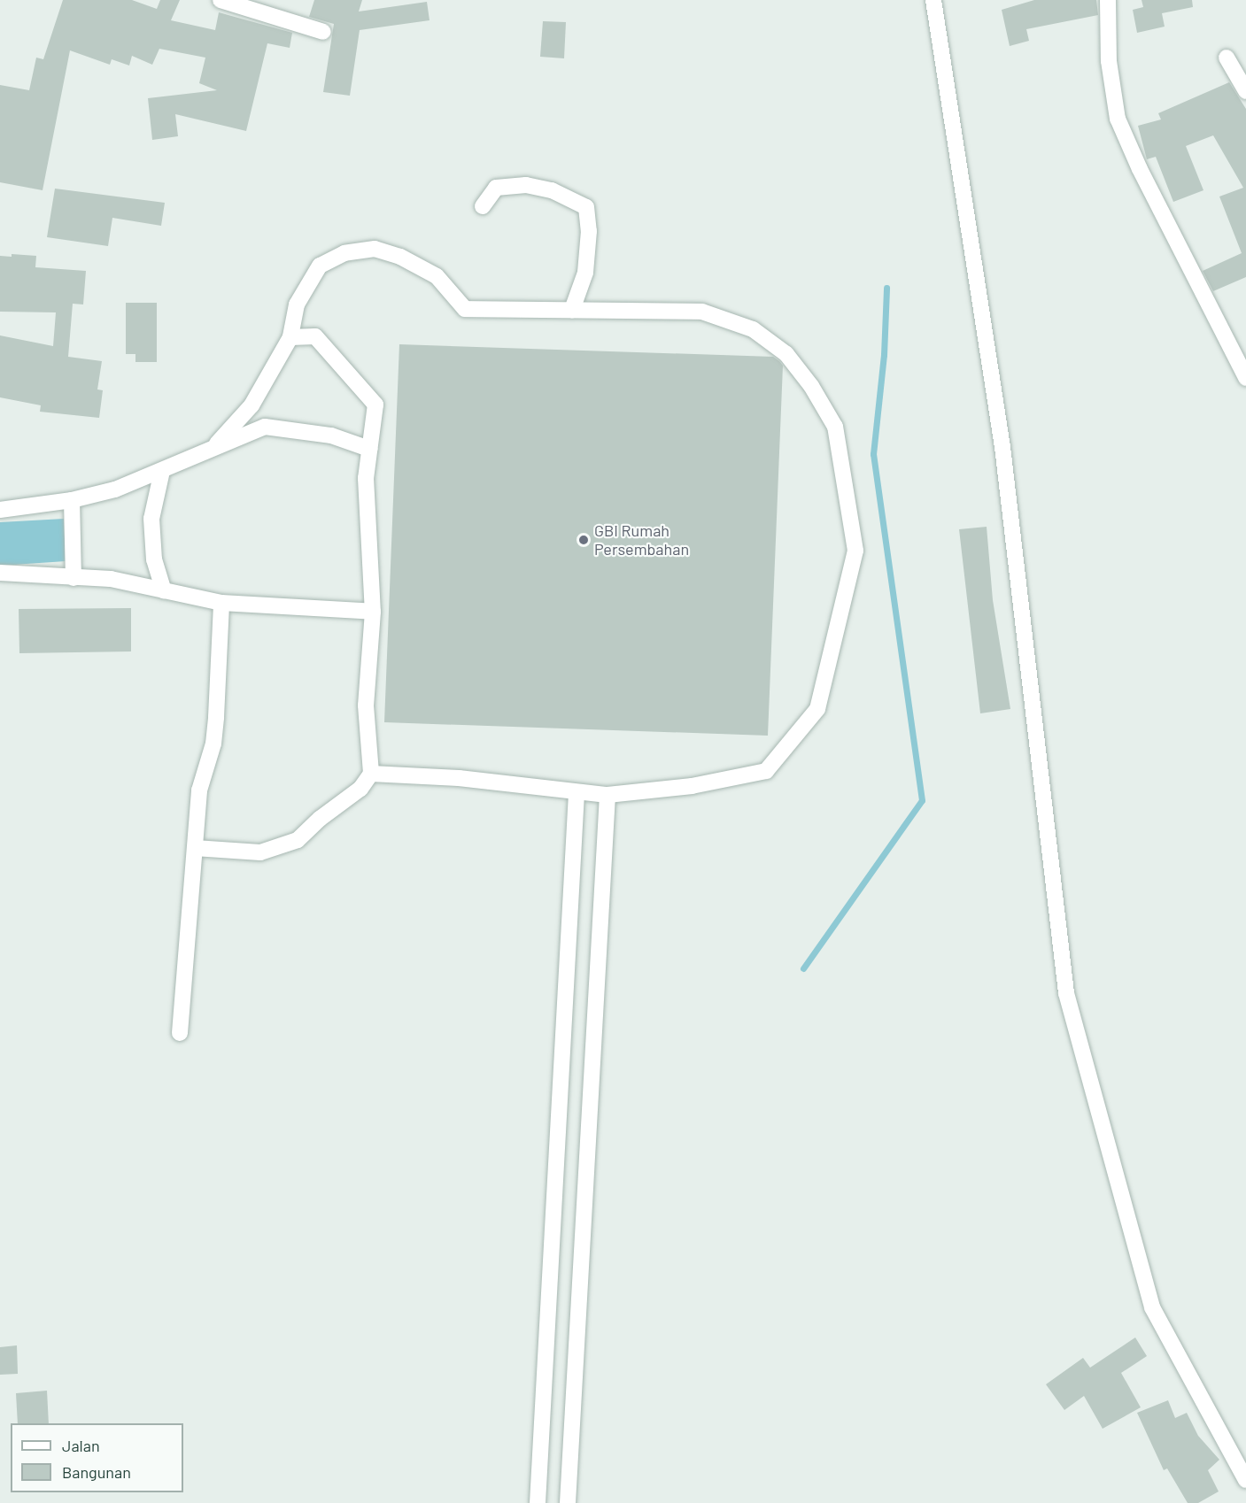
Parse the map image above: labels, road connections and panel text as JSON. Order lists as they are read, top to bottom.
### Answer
{
  "places": ["GBI Rumah Persembahan"],
  "legend": ["Jalan", "Bangunan"]
}
